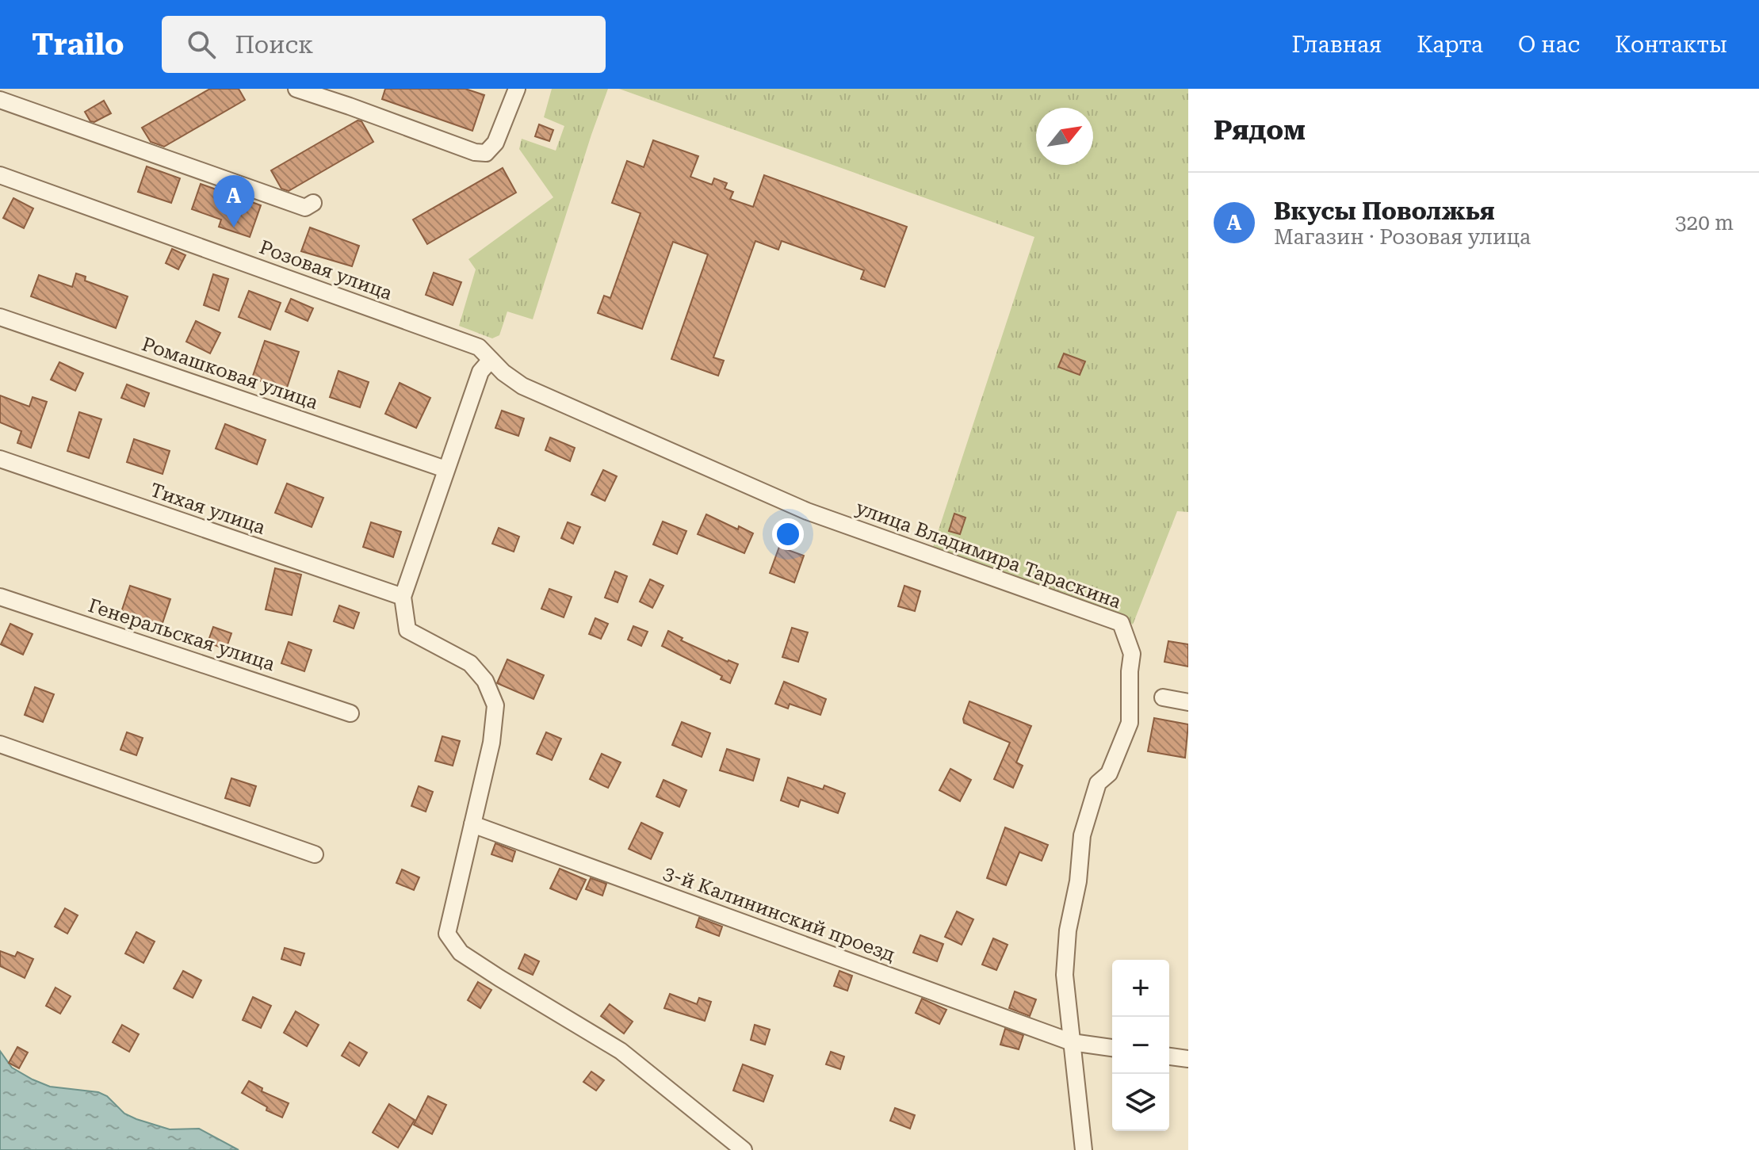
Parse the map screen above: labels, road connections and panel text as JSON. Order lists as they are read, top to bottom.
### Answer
{
  "streets": {
    "street": [
      "Розовая улица",
      "Ромашковая улица",
      "Тихая улица",
      "улица Владимира Тараскина",
      "Генеральская улица",
      "3-й Калининский проезд"
    ]
  },
  "crossings": [
    ["Розовая улица", "улица Владимира Тараскина"],
    ["улица Владимира Тараскина", "3-й Калининский проезд"]
  ],
  "north": "top right",
  "page": {
    "header": "Trailo",
    "search": "Поиск",
    "nav": [
      "Главная",
      "Карта",
      "О нас",
      "Контакты"
    ],
    "heading": "Рядом",
    "list": [
      {
        "mark": "A",
        "name": "Вкусы Поволжья",
        "note": "Магазин · Розовая улица",
        "value": "320 m"
      }
    ],
    "pins": "A",
    "map_buttons": ["+", "−"]
  }
}
